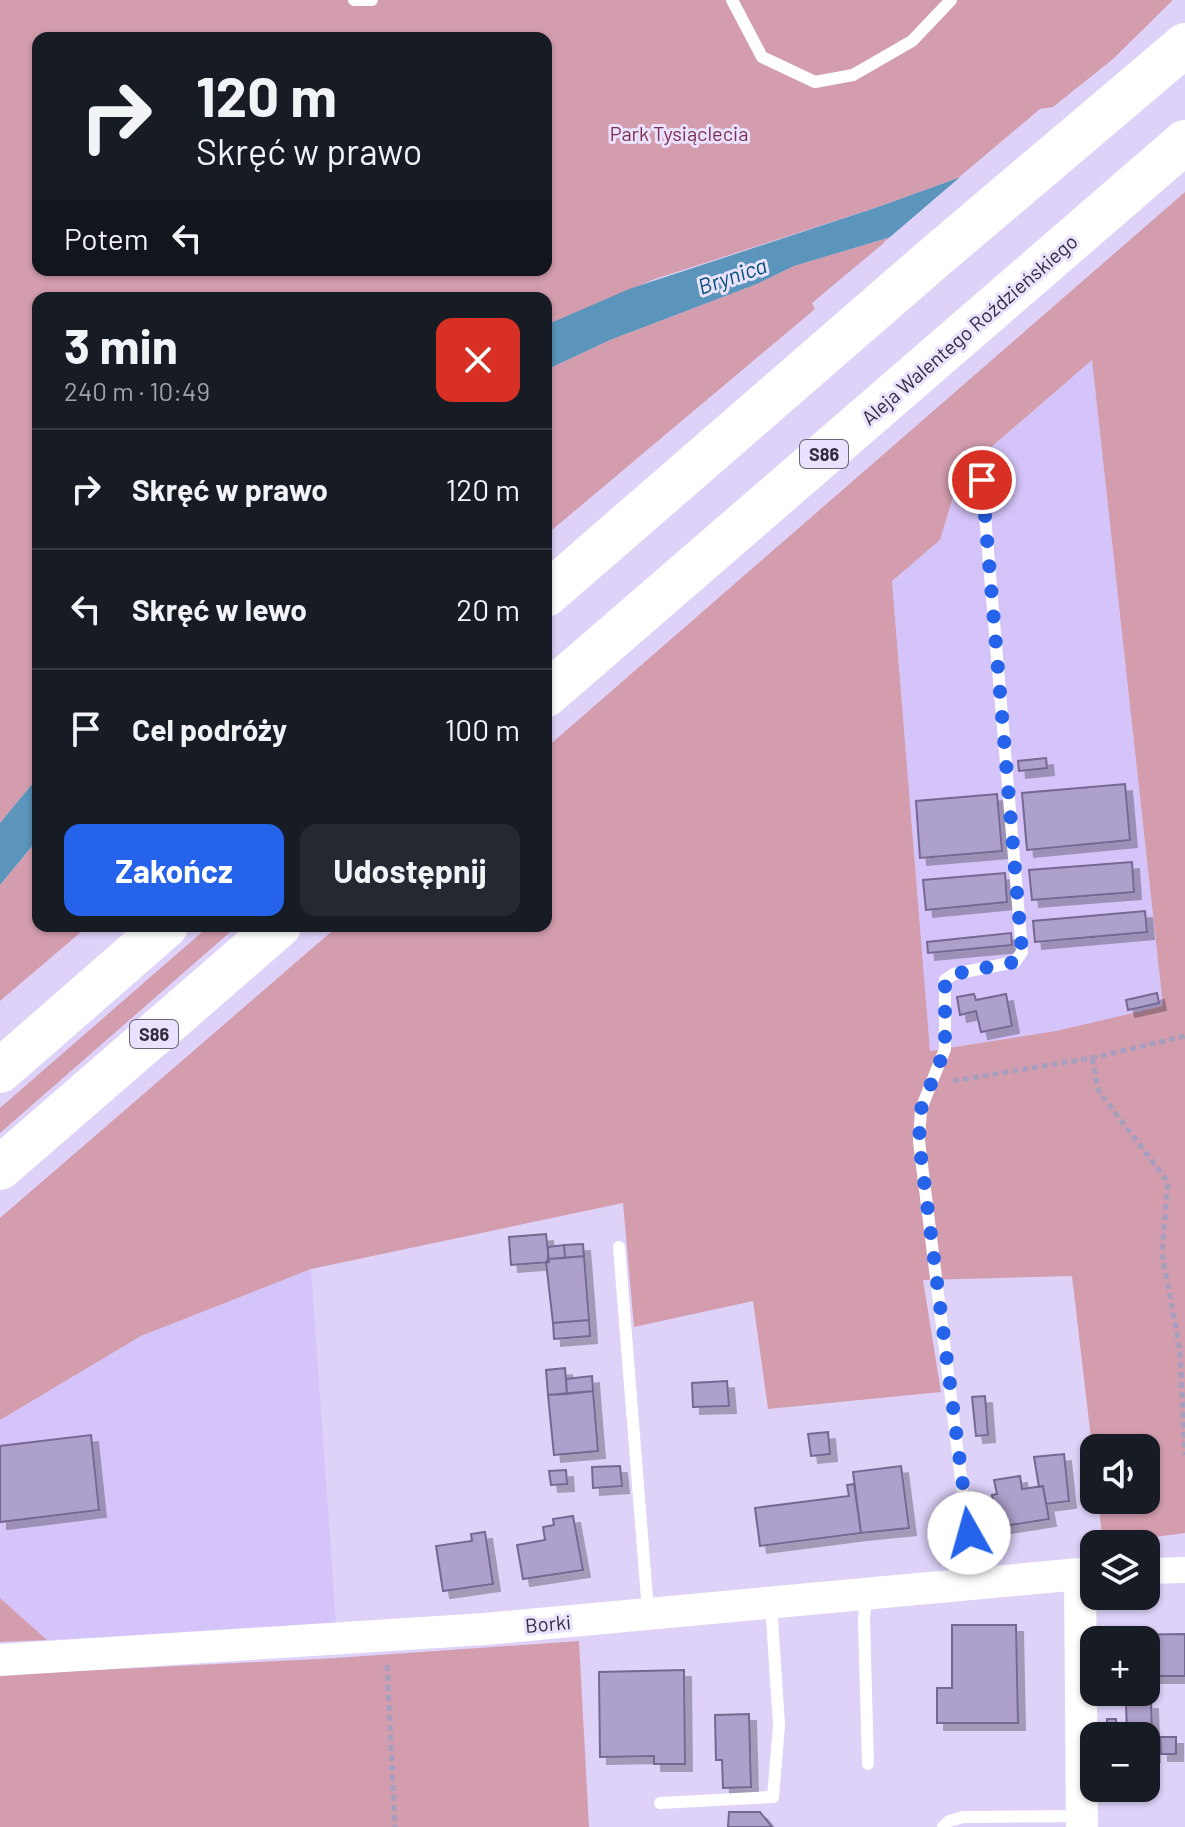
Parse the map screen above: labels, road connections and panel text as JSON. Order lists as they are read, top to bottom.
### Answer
{
  "streets": {
    "highway": ["Aleja Walentego Roździeńskiego", "S86"],
    "street": ["Borki"]
  },
  "water": ["Brynica"],
  "parks": ["Park Tysiąclecia"],
  "page": {
    "turn": ["120 m", "Skręć w prawo"],
    "then": "Potem",
    "heading": ["3 min", "240 m · 10:49"],
    "list": [
      {
        "name": "Skręć w prawo",
        "value": "120 m"
      },
      {
        "name": "Skręć w lewo",
        "value": "20 m"
      },
      {
        "name": "Cel podróży",
        "value": "100 m"
      }
    ],
    "buttons": ["Zakończ", "Udostępnij"],
    "map_buttons": ["+", "−"]
  }
}
